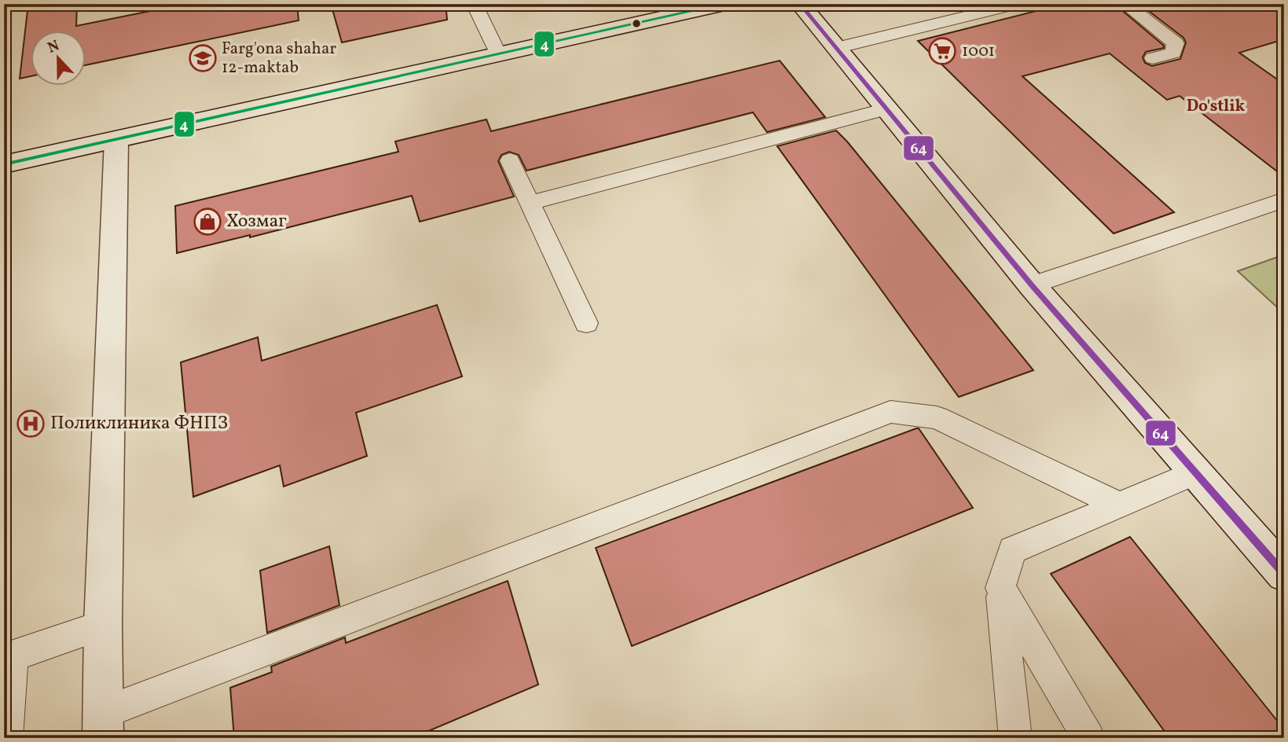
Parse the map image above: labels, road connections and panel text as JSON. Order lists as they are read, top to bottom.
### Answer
{
  "districts": ["Do'stlik"],
  "places": {
    "supermarket": ["1001"],
    "school or university": ["Farg'ona shahar 12-maktab"],
    "shop": ["Хозмаг"],
    "hospital": ["Поликлиника ФНПЗ"]
  },
  "lines": ["transit line 64", "transit line 4"],
  "north": "top"
}
